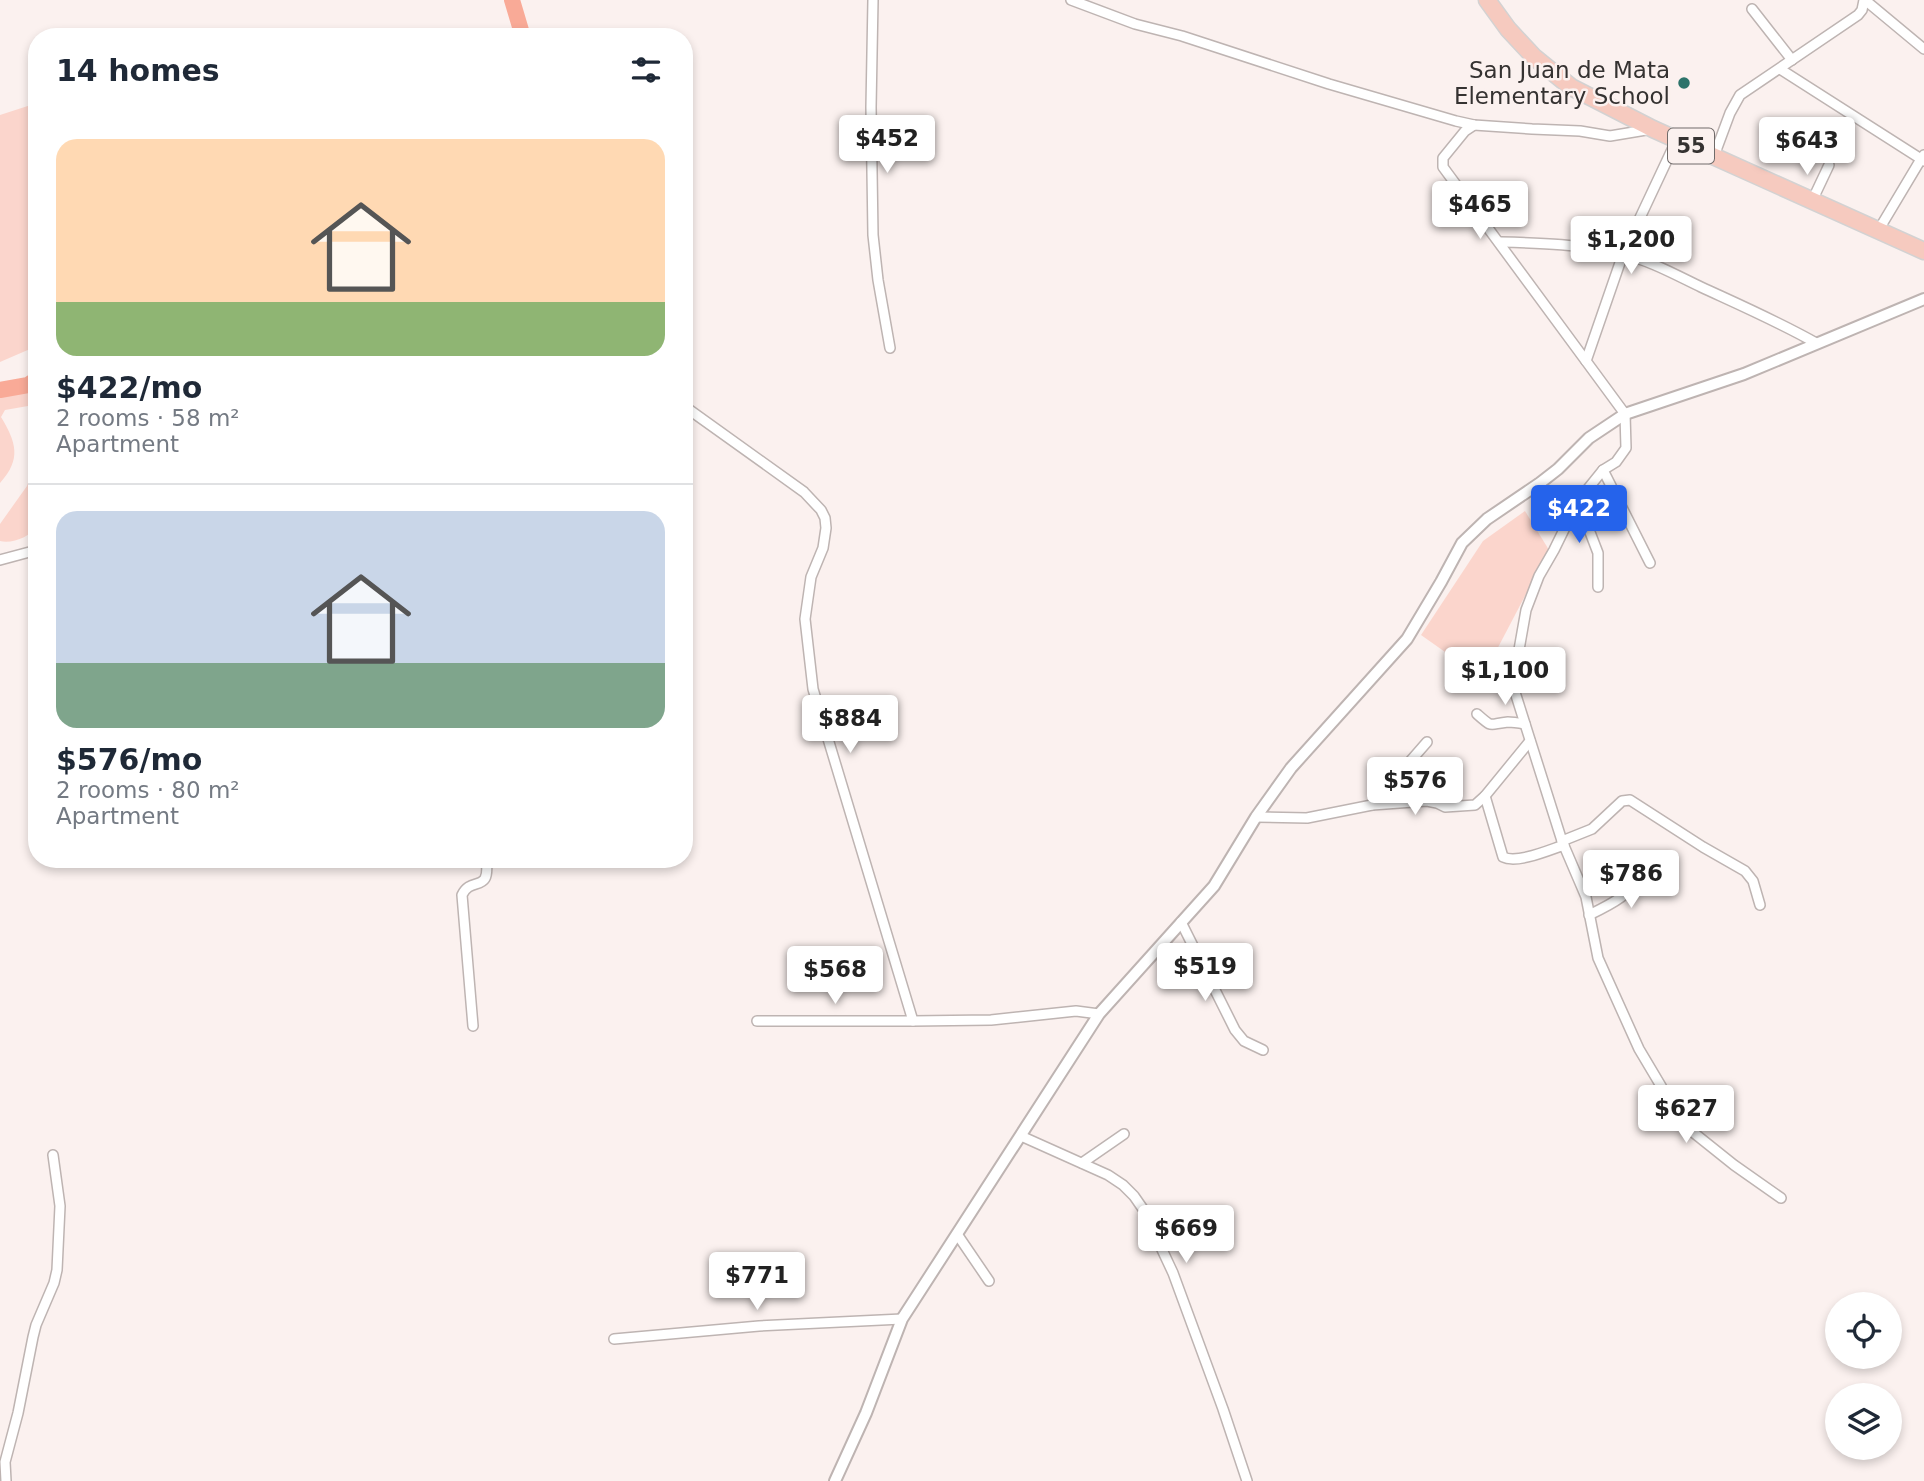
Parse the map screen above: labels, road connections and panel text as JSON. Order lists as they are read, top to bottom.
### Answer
{
  "streets": {
    "highway": ["55"]
  },
  "places": ["San Juan de Mata Elementary School"],
  "page": {
    "heading": "14 homes",
    "list": [
      {
        "name": "$422/mo",
        "note": "2 rooms · 58 m² · Apartment"
      },
      {
        "name": "$576/mo",
        "note": "2 rooms · 80 m² · Apartment"
      }
    ],
    "price": [
      "$452",
      "$643",
      "$465",
      "$1,200",
      "$422",
      "$1,100",
      "$884",
      "$576",
      "$786",
      "$519",
      "$568",
      "$627",
      "$669",
      "$771"
    ]
  }
}
